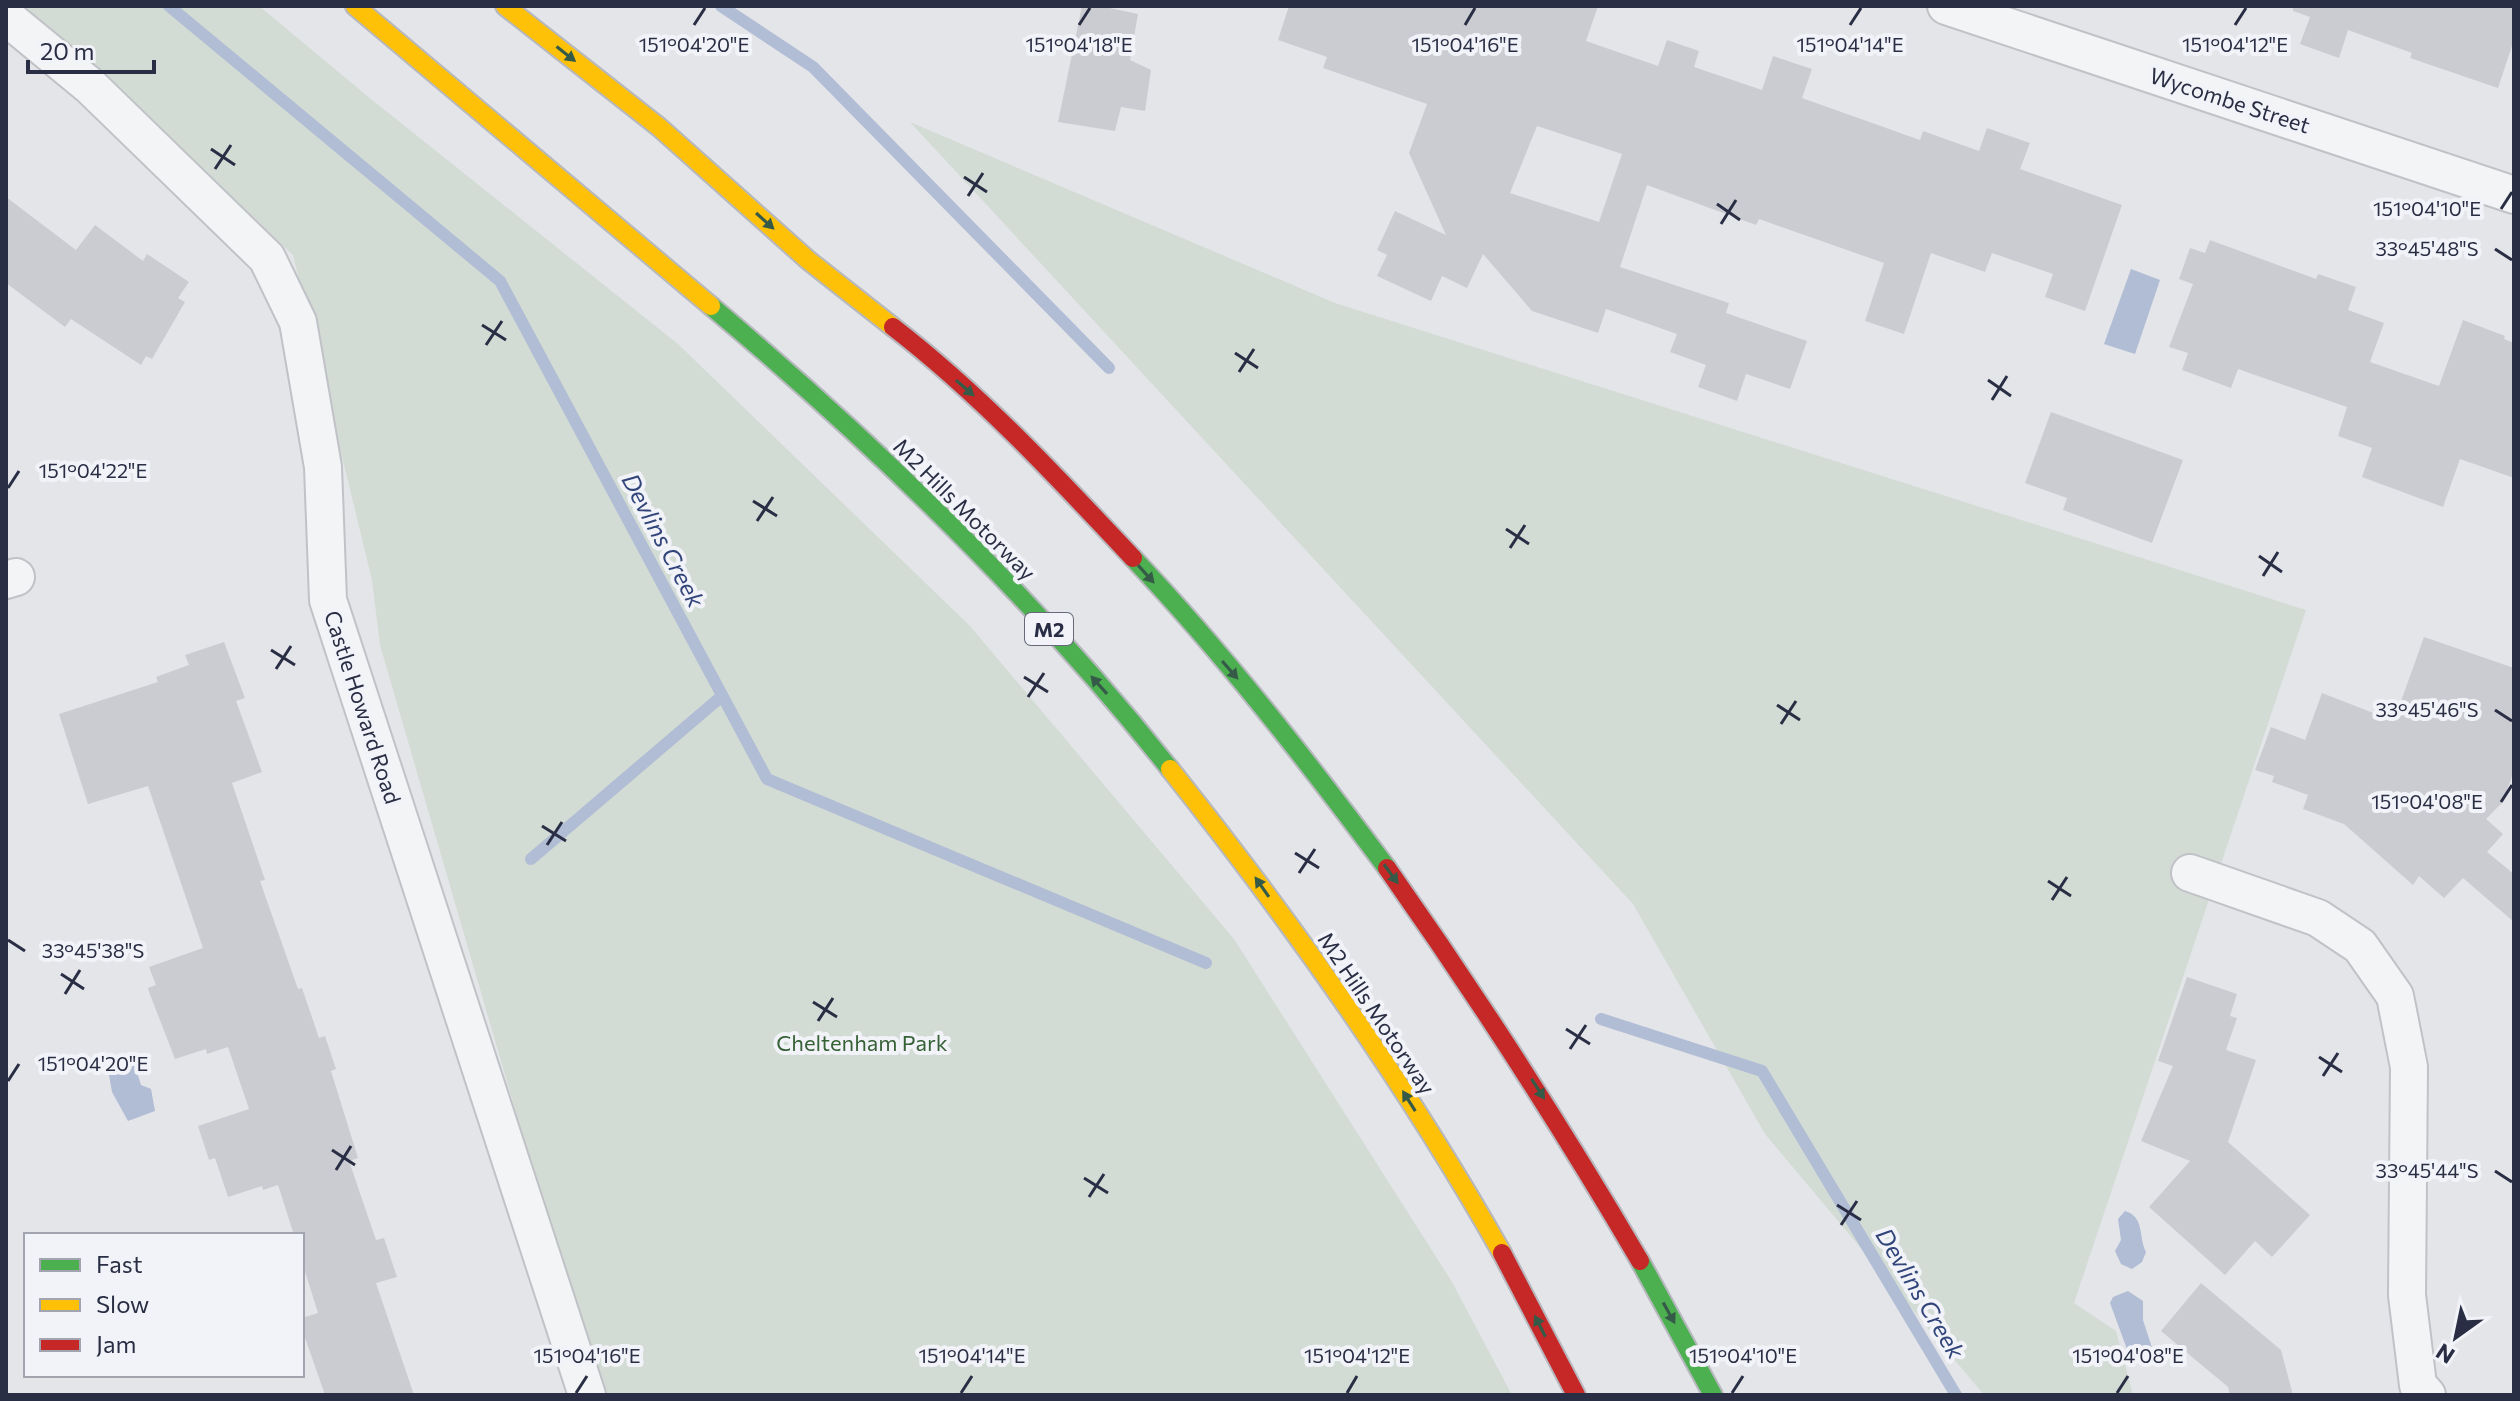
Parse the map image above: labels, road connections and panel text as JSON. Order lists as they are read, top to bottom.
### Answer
{
  "streets": {
    "highway": ["M2 Hills Motorway", "M2"],
    "street": ["Wycombe Street", "Castle Howard Road"]
  },
  "water": ["Devlins Creek"],
  "parks": ["Cheltenham Park"],
  "legend": ["Fast", "Slow", "Jam"],
  "scale_bar": "20 m",
  "north": "bottom left",
  "coordinates": [
    "151°04'20\"E",
    "151°04'18\"E",
    "151°04'16\"E",
    "151°04'14\"E",
    "151°04'12\"E",
    "151°04'10\"E",
    "33°45'48\"S",
    "151°04'22\"E",
    "33°45'46\"S",
    "151°04'08\"E",
    "33°45'38\"S",
    "33°45'44\"S"
  ]
}
